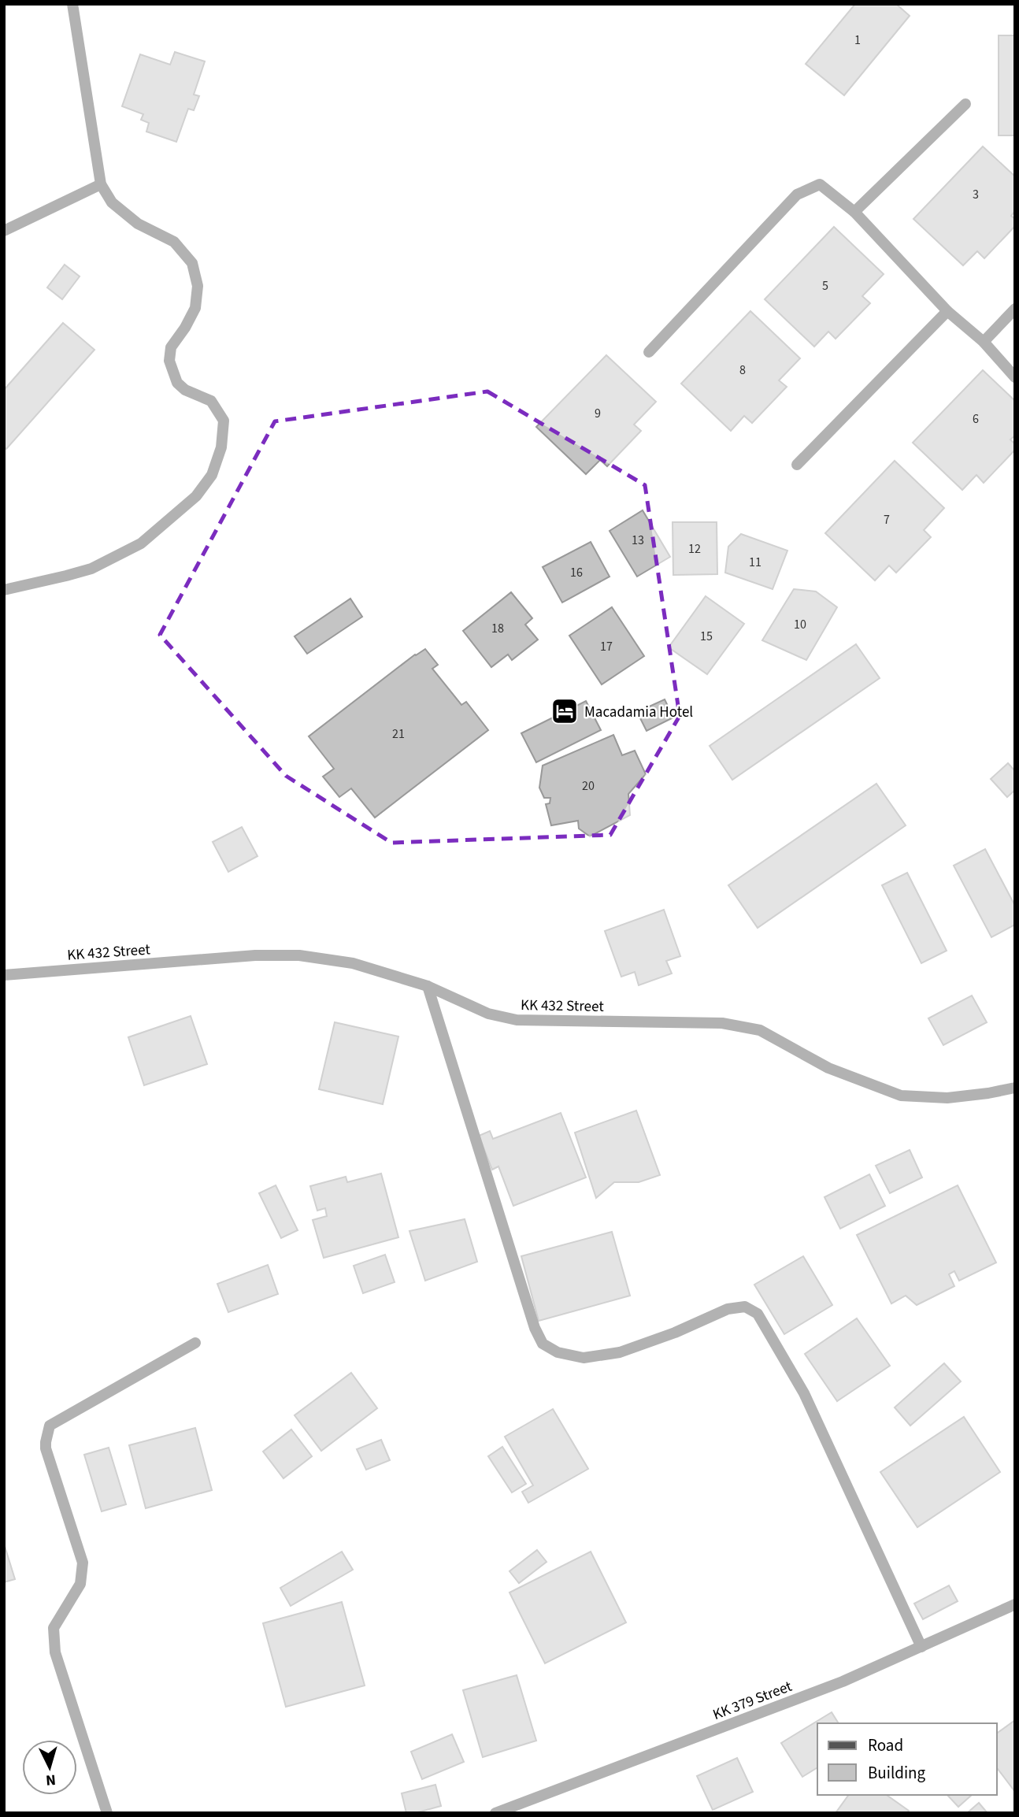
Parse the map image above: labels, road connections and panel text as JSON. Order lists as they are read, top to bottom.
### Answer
{
  "streets": {
    "street": ["KK 432 Street", "KK 379 Street"]
  },
  "places": {
    "hotel": ["Macadamia Hotel"]
  },
  "house_numbers": [
    "1",
    "3",
    "5",
    "8",
    "9",
    "6",
    "7",
    "13",
    "12",
    "11",
    "16",
    "10",
    "18",
    "15",
    "17",
    "21",
    "20"
  ],
  "legend": ["Road", "Building"],
  "north": "bottom"
}
